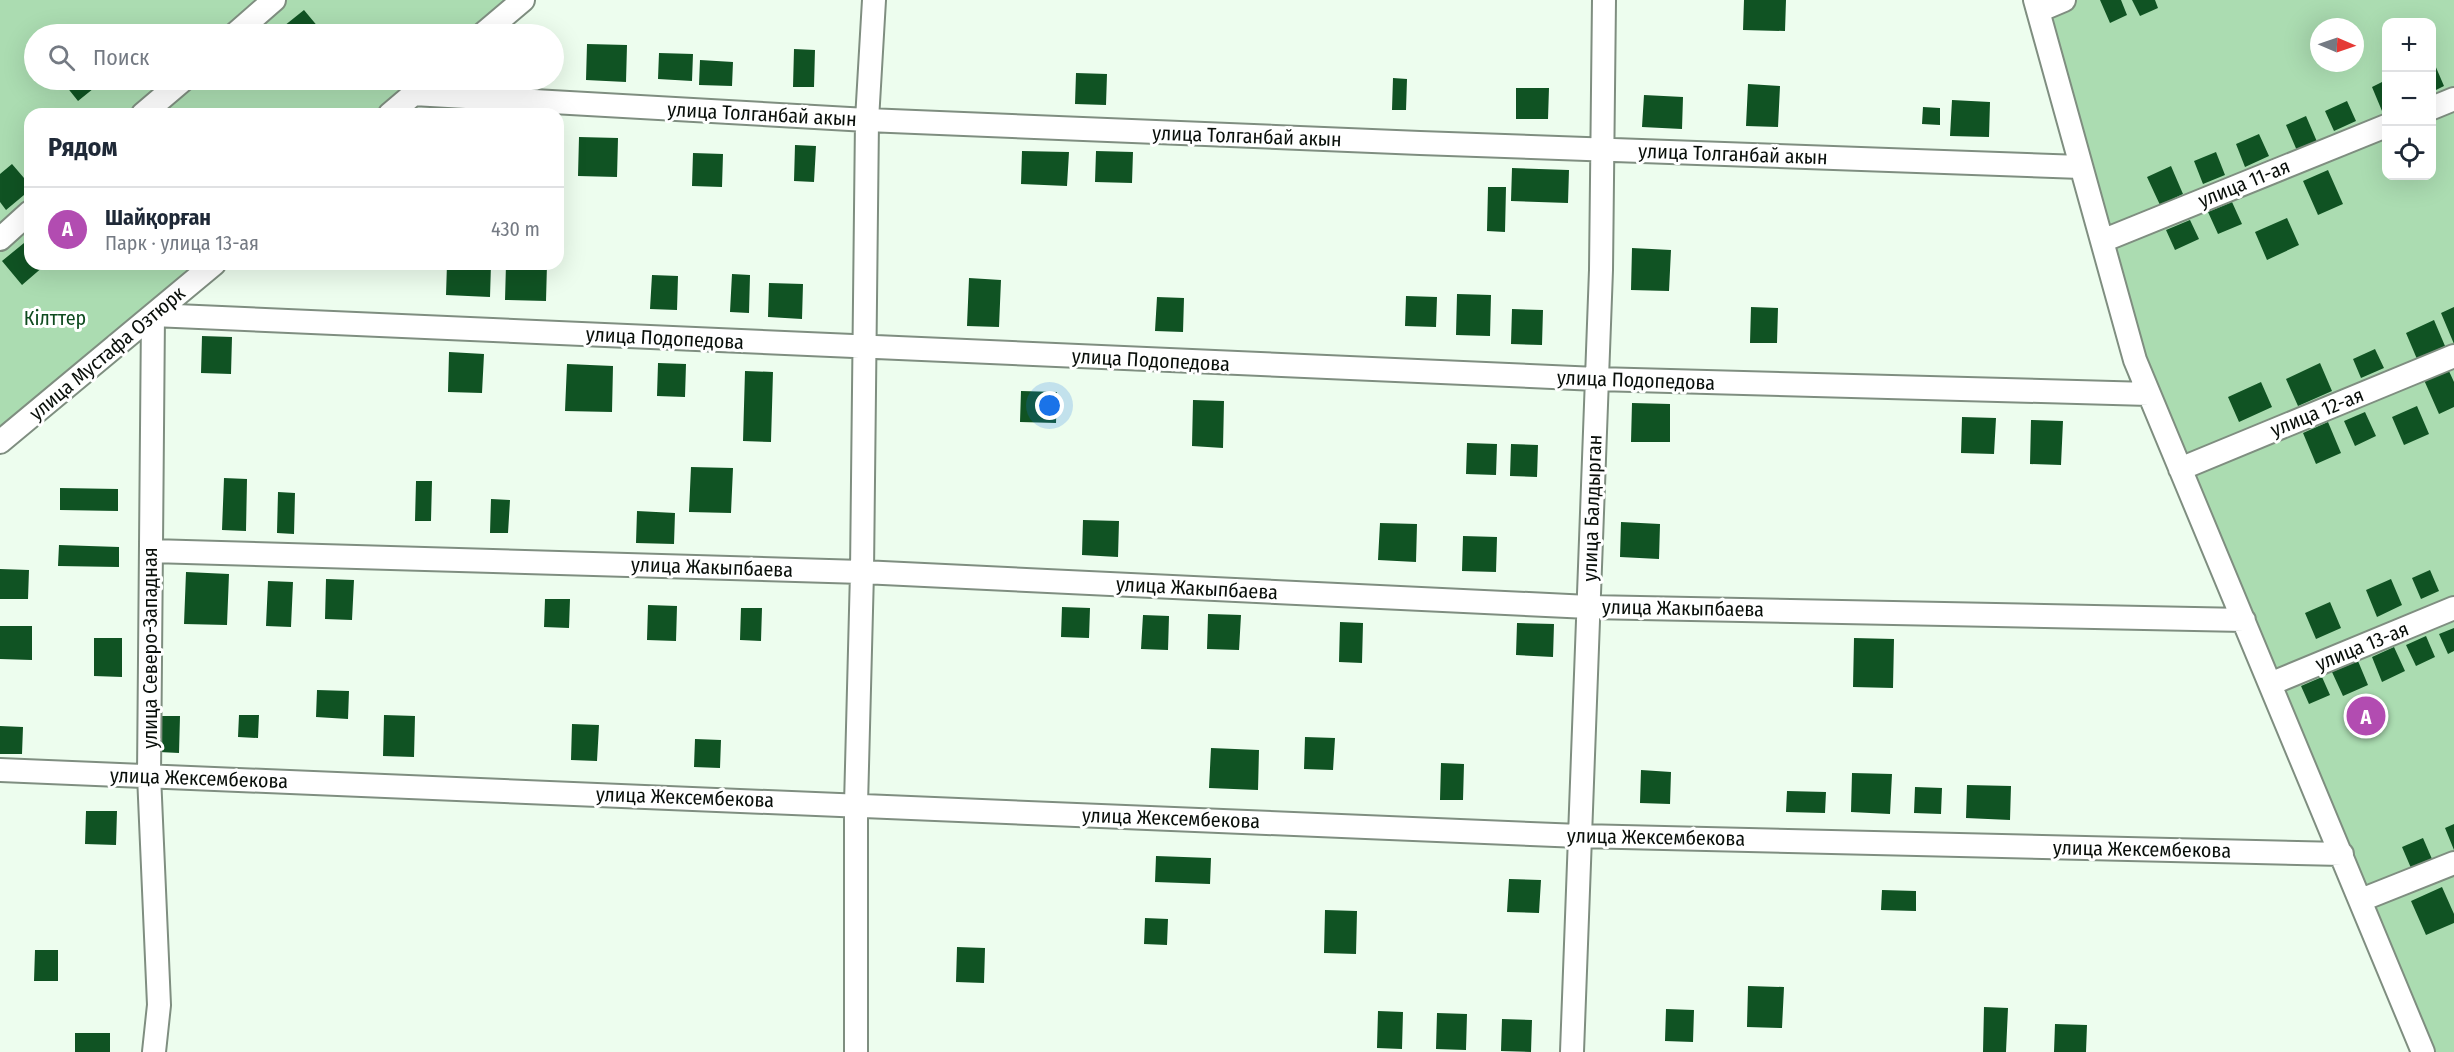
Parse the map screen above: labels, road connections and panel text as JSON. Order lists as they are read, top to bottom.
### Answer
{
  "streets": {
    "street": [
      "улица Толганбай акын",
      "улица 11-ая",
      "улица Подопедова",
      "улица Мустафа Озтюрк",
      "улица 12-ая",
      "улица Балдырган",
      "улица Жакыпбаева",
      "улица 13-ая",
      "улица Северо-Западная",
      "улица Жексембекова"
    ]
  },
  "crossings": [
    ["улица Толганбай акын", "улица Балдырган"],
    ["улица Подопедова", "улица Мустафа Озтюрк"],
    ["улица Подопедова", "улица Балдырган"],
    ["улица Подопедова", "улица Северо-Западная"],
    ["улица Мустафа Озтюрк", "улица Северо-Западная"],
    ["улица Балдырган", "улица Жакыпбаева"],
    ["улица Балдырган", "улица Жексембекова"],
    ["улица Жакыпбаева", "улица Северо-Западная"],
    ["улица Северо-Западная", "улица Жексембекова"]
  ],
  "parks": ["Кілттер"],
  "north": "right",
  "page": {
    "map_buttons": ["+", "−"],
    "search": "Поиск",
    "heading": "Рядом",
    "list": [
      {
        "mark": "A",
        "name": "Шайқорған",
        "note": "Парк · улица 13-ая",
        "value": "430 m"
      }
    ],
    "pins": "A"
  }
}
